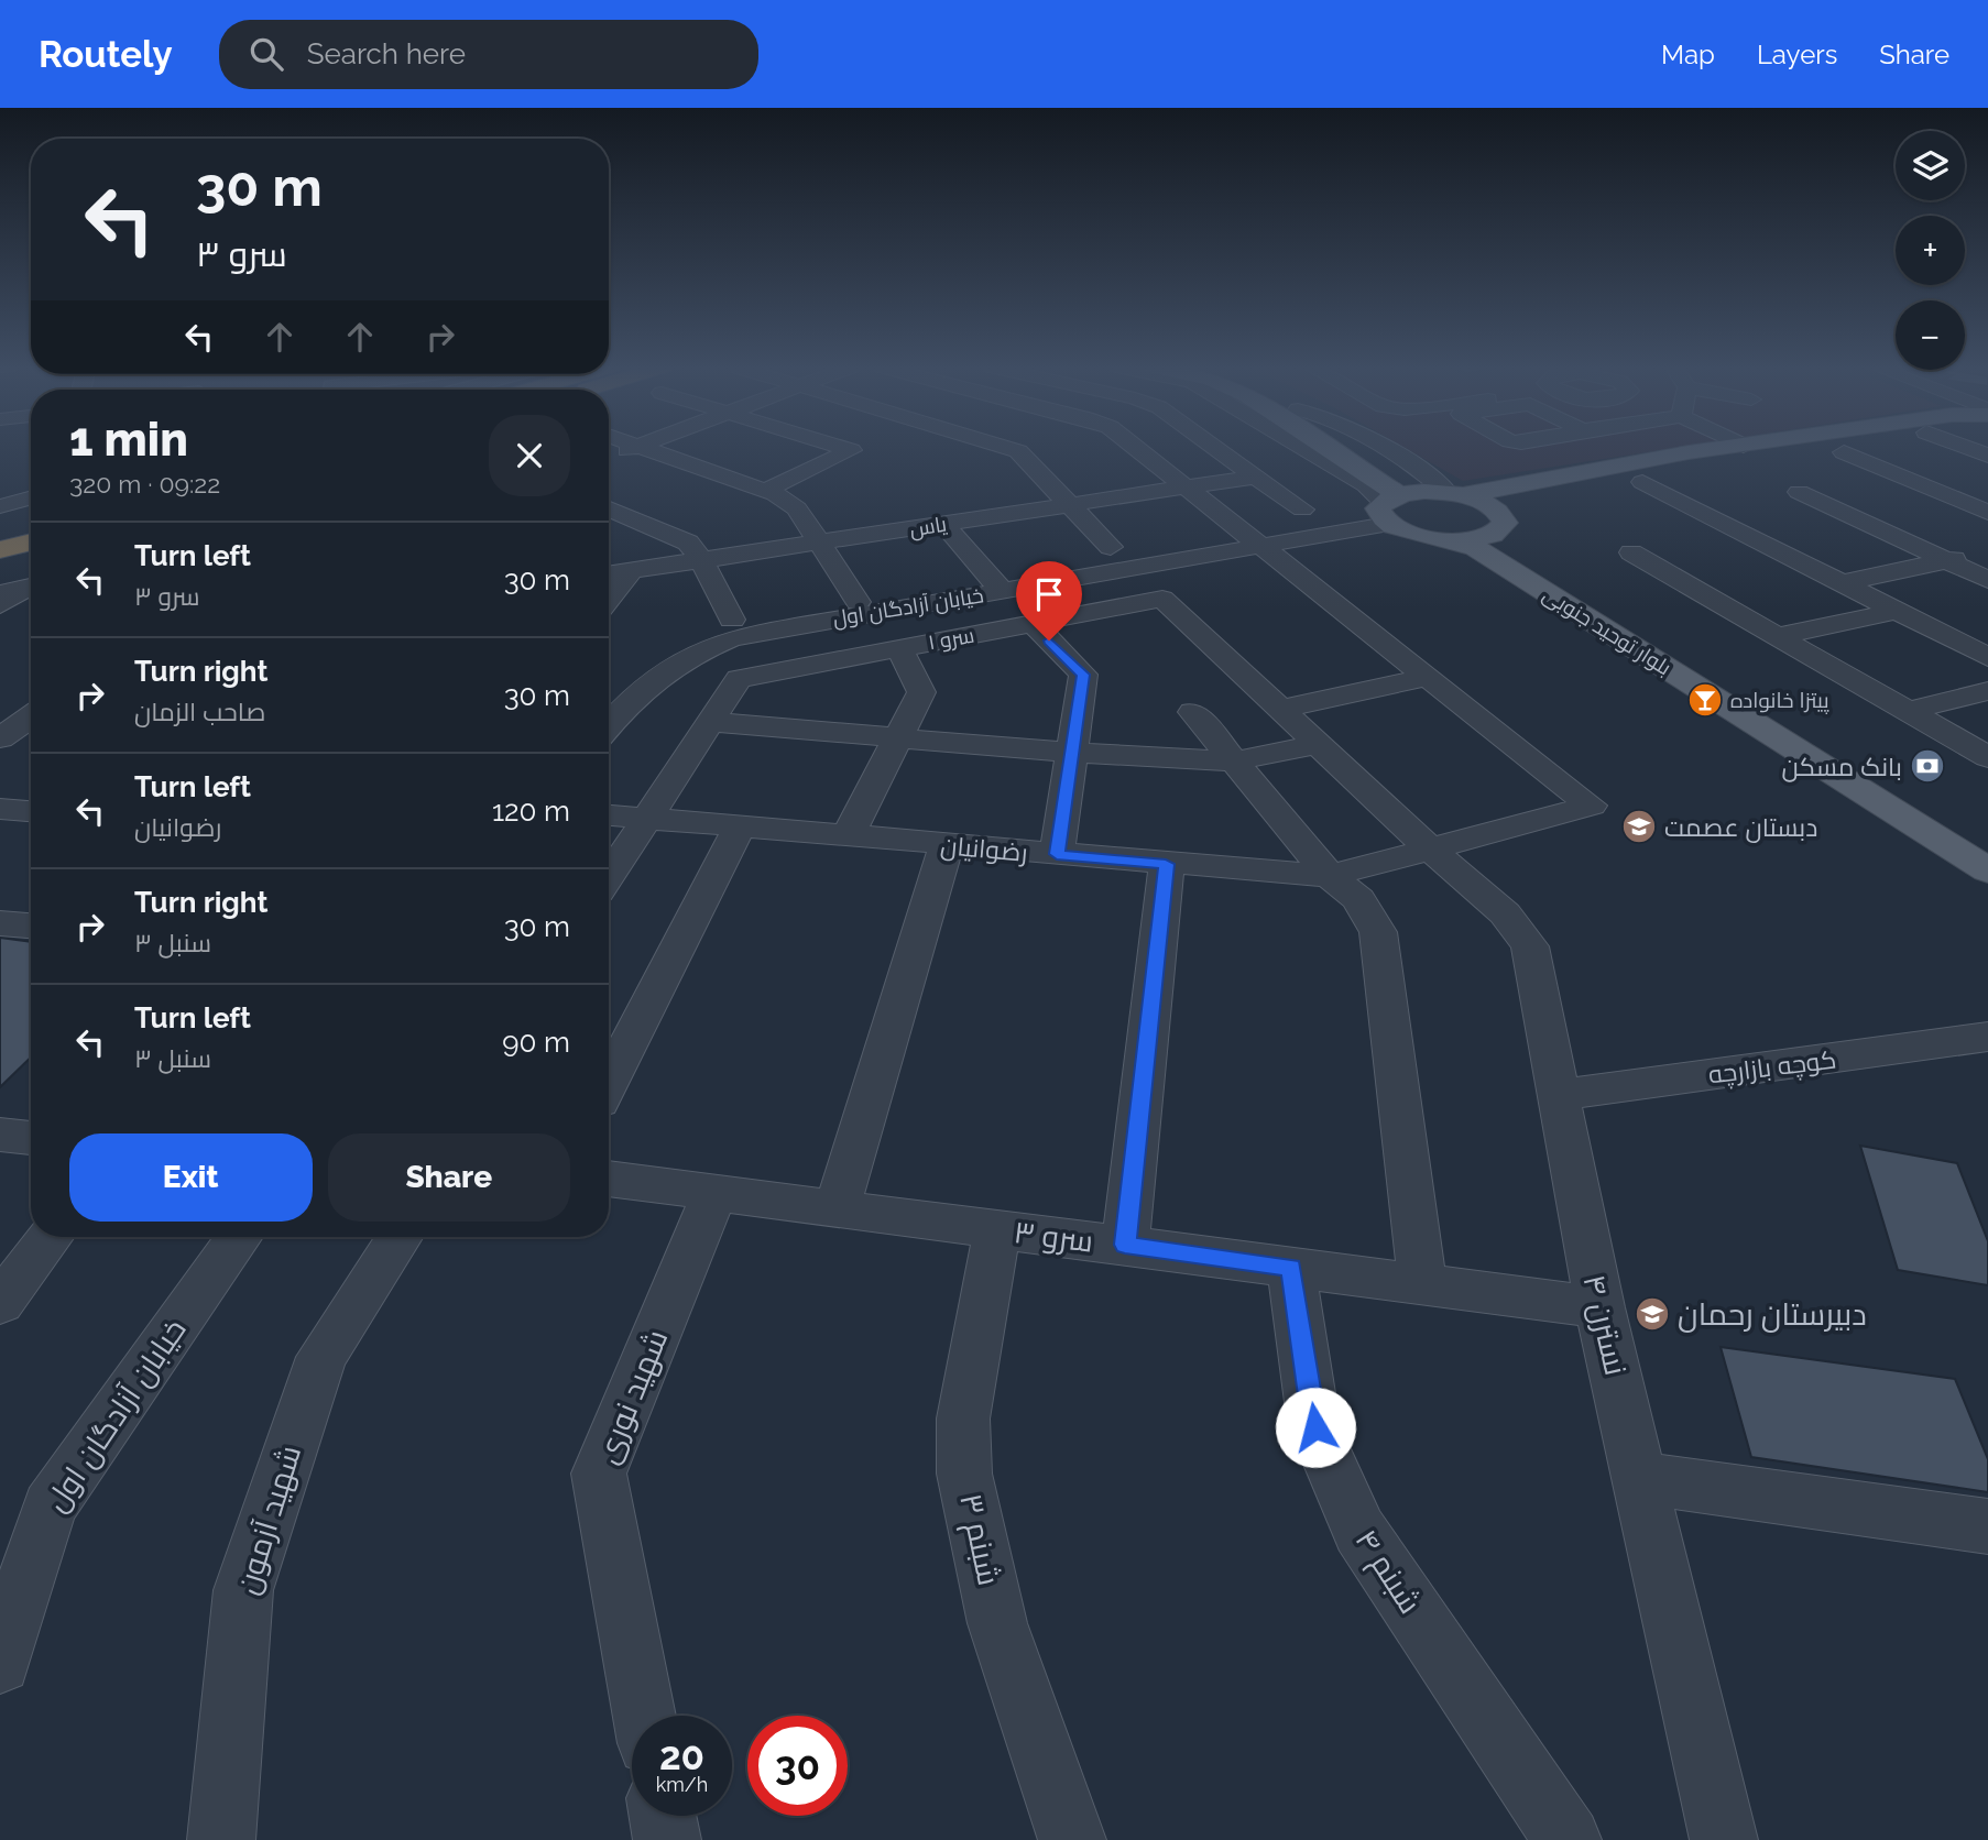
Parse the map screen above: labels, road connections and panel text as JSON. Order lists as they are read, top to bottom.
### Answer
{
  "streets": {
    "main road": ["بلوار توحید جنوبی"],
    "street": [
      "یاس",
      "خیابان آزادگان اول",
      "سرو ۱",
      "رضوانیان",
      "کوچه بازارچه",
      "سرو ۳",
      "نسترن ۴",
      "شهید نوری",
      "شهید آزمون",
      "شبنم ۳",
      "شبنم ۴"
    ]
  },
  "crossings": [
    ["سرو ۱", "نسترن ۴"],
    ["رضوانیان", "نسترن ۴"],
    ["کوچه بازارچه", "نسترن ۴"],
    ["سرو ۳", "نسترن ۴"],
    ["سرو ۳", "شهید نوری"],
    ["سرو ۳", "شبنم ۳"],
    ["سرو ۳", "شبنم ۴"]
  ],
  "places": {
    "bar": ["پیتزا خانواده"],
    "bank": ["بانک مسکن"],
    "school or university": ["دبستان عصمت", "دبیرستان رحمان"]
  },
  "page": {
    "header": "Routely",
    "search": "Search here",
    "nav": ["Map", "Layers", "Share"],
    "map_buttons": ["+", "−"],
    "turn": ["30 m", "سرو ۳"],
    "heading": ["1 min", "320 m · 09:22"],
    "list": [
      {
        "name": "Turn left",
        "note": "سرو ۳",
        "value": "30 m"
      },
      {
        "name": "Turn right",
        "note": "صاحب الزمان",
        "value": "30 m"
      },
      {
        "name": "Turn left",
        "note": "رضوانیان",
        "value": "120 m"
      },
      {
        "name": "Turn right",
        "note": "سنبل ۳",
        "value": "30 m"
      },
      {
        "name": "Turn left",
        "note": "سنبل ۳",
        "value": "90 m"
      }
    ],
    "buttons": ["Exit", "Share"],
    "speed": "20 km/h",
    "limit": "30"
  }
}
